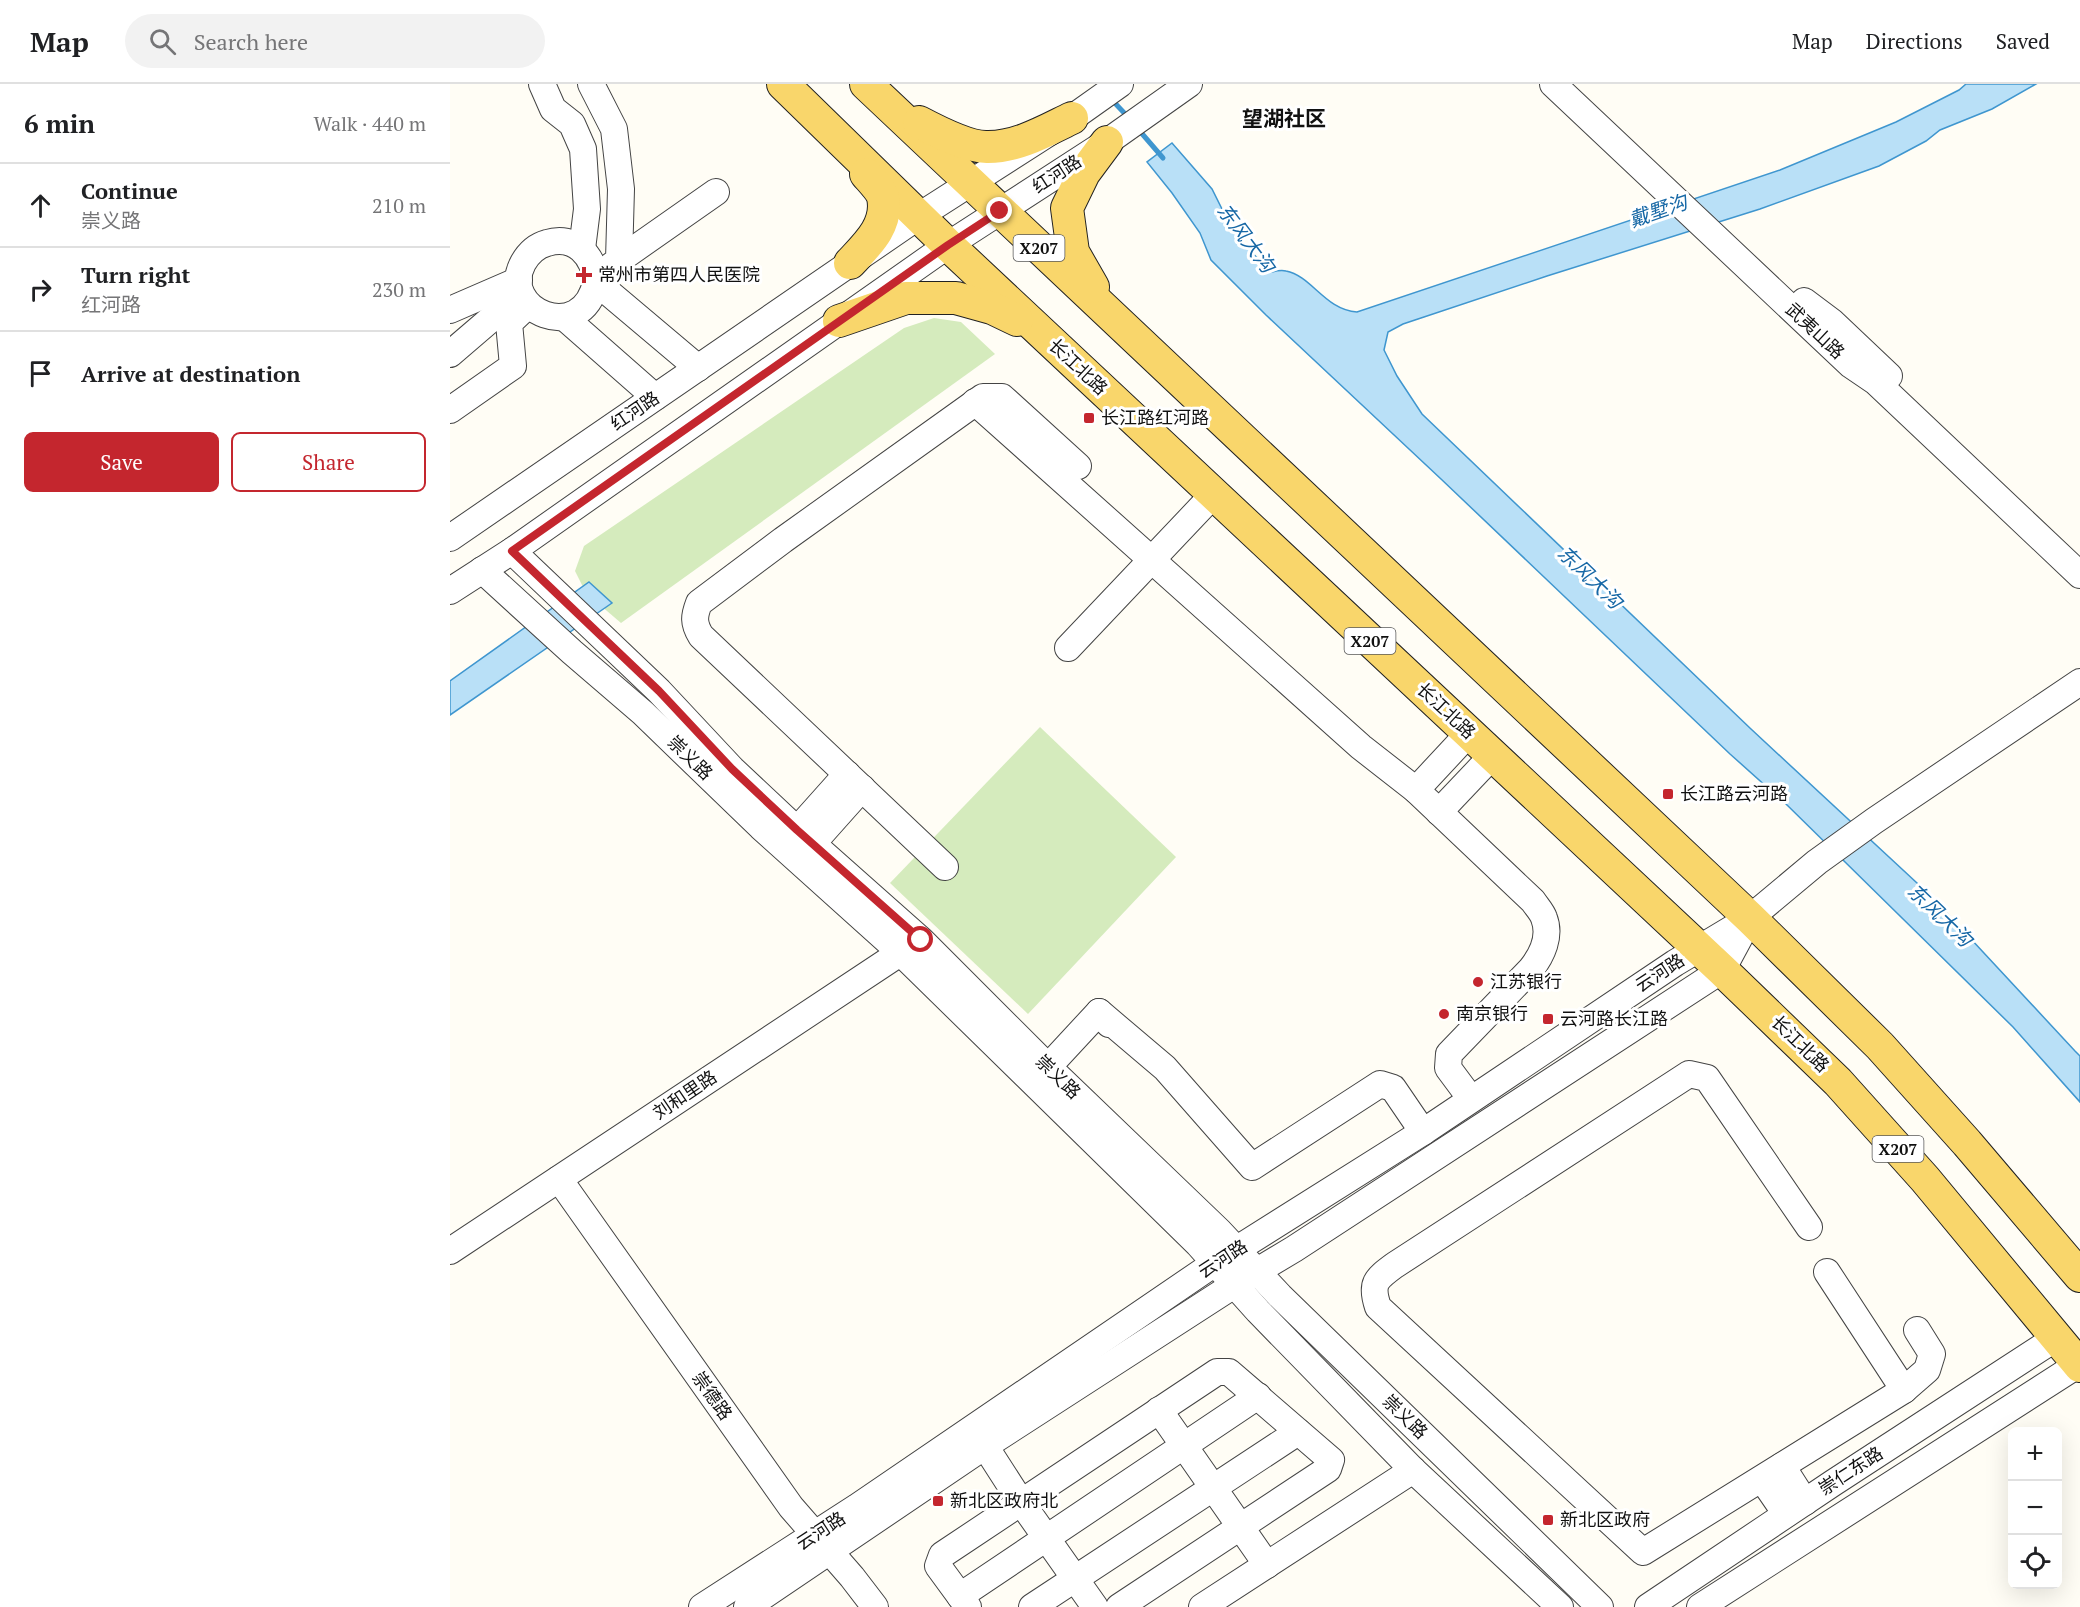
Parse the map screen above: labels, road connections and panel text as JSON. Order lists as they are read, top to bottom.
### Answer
{
  "streets": {
    "main road": ["X207", "长江北路"],
    "street": [
      "红河路",
      "武夷山路",
      "崇义路",
      "云河路",
      "刘和里路",
      "崇德路",
      "崇仁东路"
    ]
  },
  "crossings": [
    ["红河路", "X207"],
    ["红河路", "长江北路"],
    ["红河路", "崇义路"],
    ["X207", "云河路"],
    ["长江北路", "云河路"],
    ["长江北路", "崇仁东路"],
    ["崇义路", "云河路"],
    ["崇义路", "刘和里路"],
    ["云河路", "崇德路"],
    ["刘和里路", "崇德路"]
  ],
  "districts": ["望湖社区"],
  "water": ["戴墅沟", "东风大沟"],
  "places": {
    "health": ["常州市第四人民医院"],
    "transit": [
      "长江路红河路",
      "长江路云河路",
      "云河路长江路",
      "新北区政府北",
      "新北区政府"
    ],
    "other": ["江苏银行", "南京银行"]
  },
  "page": {
    "header": "Map",
    "search": "Search here",
    "nav": ["Map", "Directions", "Saved"],
    "heading": ["6 min", "Walk · 440 m"],
    "list": [
      ["Continue", "崇义路", "210 m"],
      ["Turn right", "红河路", "230 m"],
      "Arrive at destination"
    ],
    "buttons": ["Save", "Share"],
    "map_buttons": ["+", "−"]
  }
}
